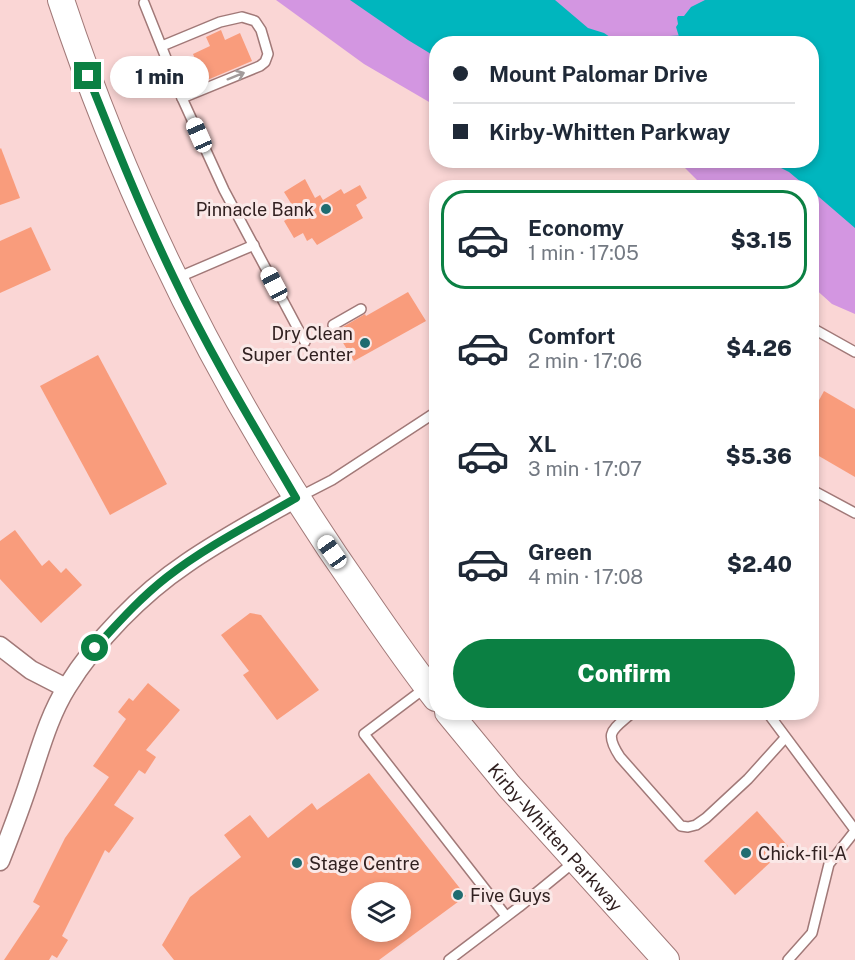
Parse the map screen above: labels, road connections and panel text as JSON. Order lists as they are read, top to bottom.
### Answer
{
  "streets": {
    "main road": ["Kirby-Whitten Parkway"]
  },
  "places": [
    "Pinnacle Bank",
    "Dry Clean Super Center",
    "Chick-fil-A",
    "Stage Centre",
    "Five Guys"
  ],
  "page": {
    "banner": ["Mount Palomar Drive", "Kirby-Whitten Parkway"],
    "bubble": "1 min",
    "list": [
      {
        "name": "Economy",
        "note": "1 min · 17:05",
        "value": "$3.15"
      },
      {
        "name": "Comfort",
        "note": "2 min · 17:06",
        "value": "$4.26"
      },
      {
        "name": "XL",
        "note": "3 min · 17:07",
        "value": "$5.36"
      },
      {
        "name": "Green",
        "note": "4 min · 17:08",
        "value": "$2.40"
      }
    ],
    "buttons": "Confirm"
  }
}
